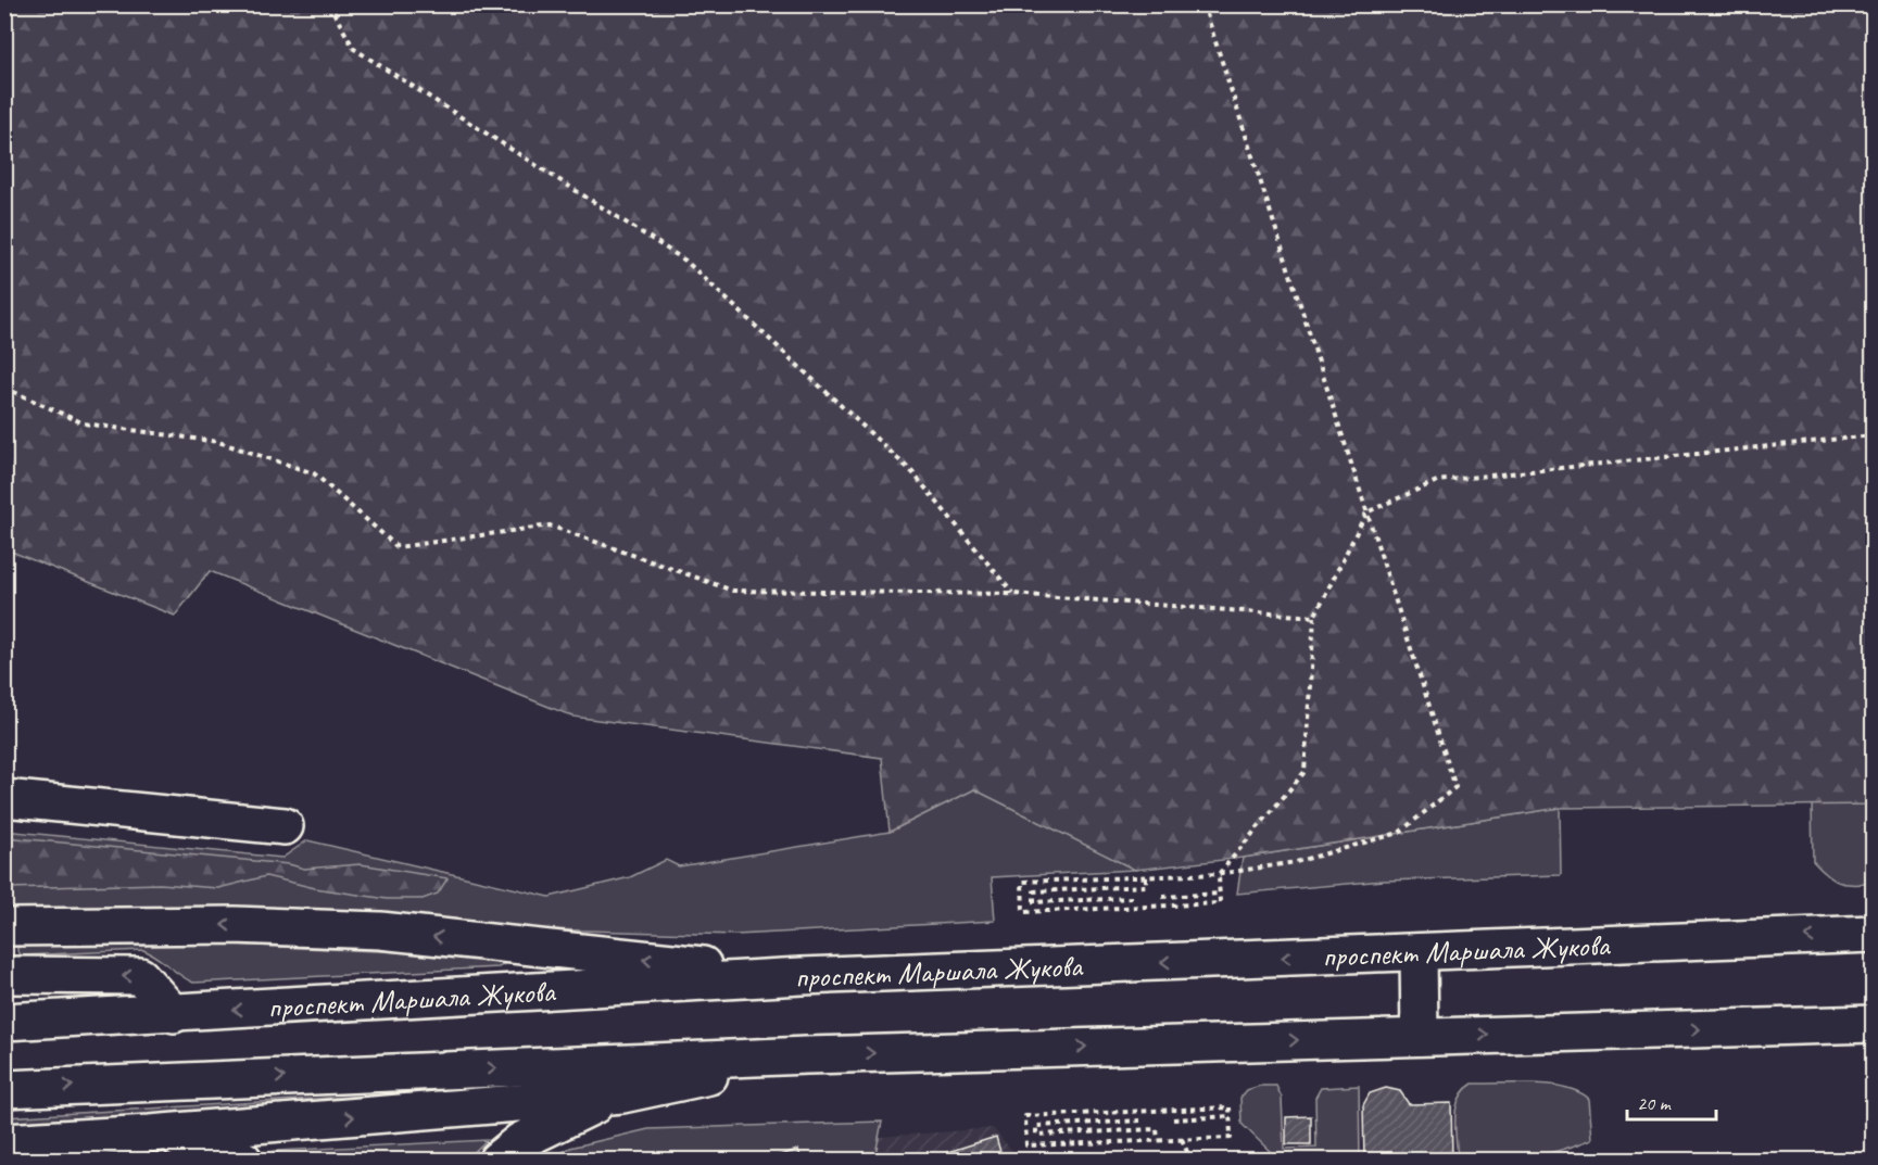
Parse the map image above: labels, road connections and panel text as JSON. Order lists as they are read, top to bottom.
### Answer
{
  "streets": {
    "main road": ["проспект Маршала Жукова"]
  },
  "scale_bar": "20 m"
}
